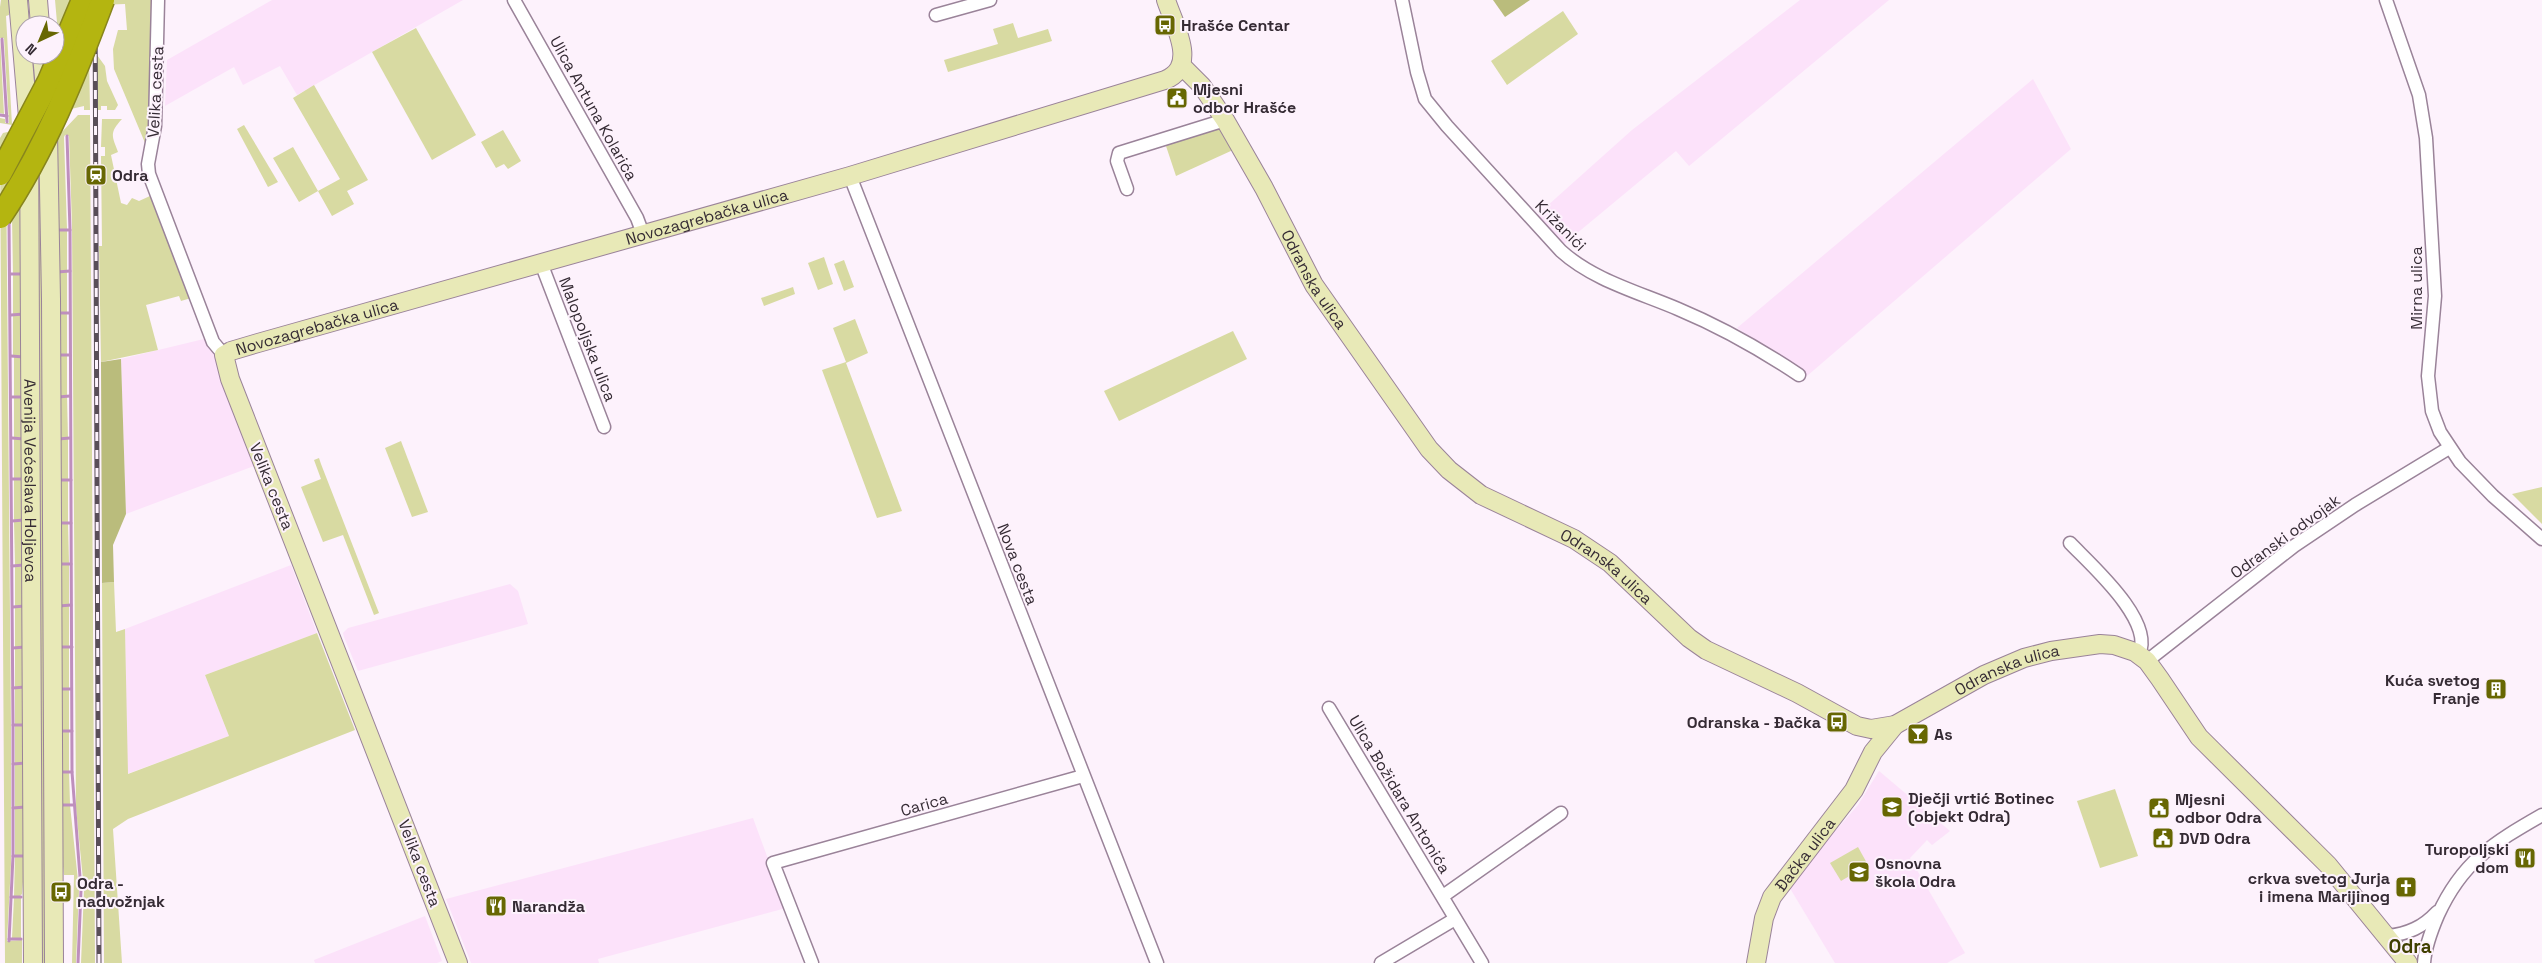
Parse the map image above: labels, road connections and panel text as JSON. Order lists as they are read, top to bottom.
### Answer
{
  "streets": {
    "main road": [
      "Velika cesta",
      "Novozagrebačka ulica",
      "Odranska ulica",
      "Avenija Većeslava Holjevca",
      "Đačka ulica"
    ],
    "street": [
      "Ulica Antuna Kolarića",
      "Križanići",
      "Mirna ulica",
      "Malopoljska ulica",
      "Odranski odvojak",
      "Nova cesta",
      "Ulica Božidara Antonića",
      "Carica"
    ]
  },
  "crossings": [
    ["Velika cesta", "Novozagrebačka ulica"],
    ["Ulica Antuna Kolarića", "Novozagrebačka ulica"],
    ["Novozagrebačka ulica", "Odranska ulica"],
    ["Novozagrebačka ulica", "Malopoljska ulica"],
    ["Novozagrebačka ulica", "Nova cesta"],
    ["Odranska ulica", "Odranski odvojak"],
    ["Odranska ulica", "Đačka ulica"],
    ["Mirna ulica", "Odranski odvojak"],
    ["Nova cesta", "Carica"]
  ],
  "districts": ["Odra"],
  "places": {
    "bus stop": ["Hrašće Centar", "Odranska - Đačka", "Odra - nadvožnjak"],
    "public building": ["Mjesni odbor Hrašće", "Mjesni odbor Odra", "DVD Odra"],
    "station": ["Odra"],
    "building": ["Kuća svetog Franje"],
    "bar": ["As"],
    "school or university": ["Dječji vrtić Botinec (objekt Odra)", "Osnovna škola Odra"],
    "restaurant": ["Turopoljski dom", "Narandža"],
    "church": ["crkva svetog Jurja i imena Marijinog"]
  },
  "north": "bottom left"
}
